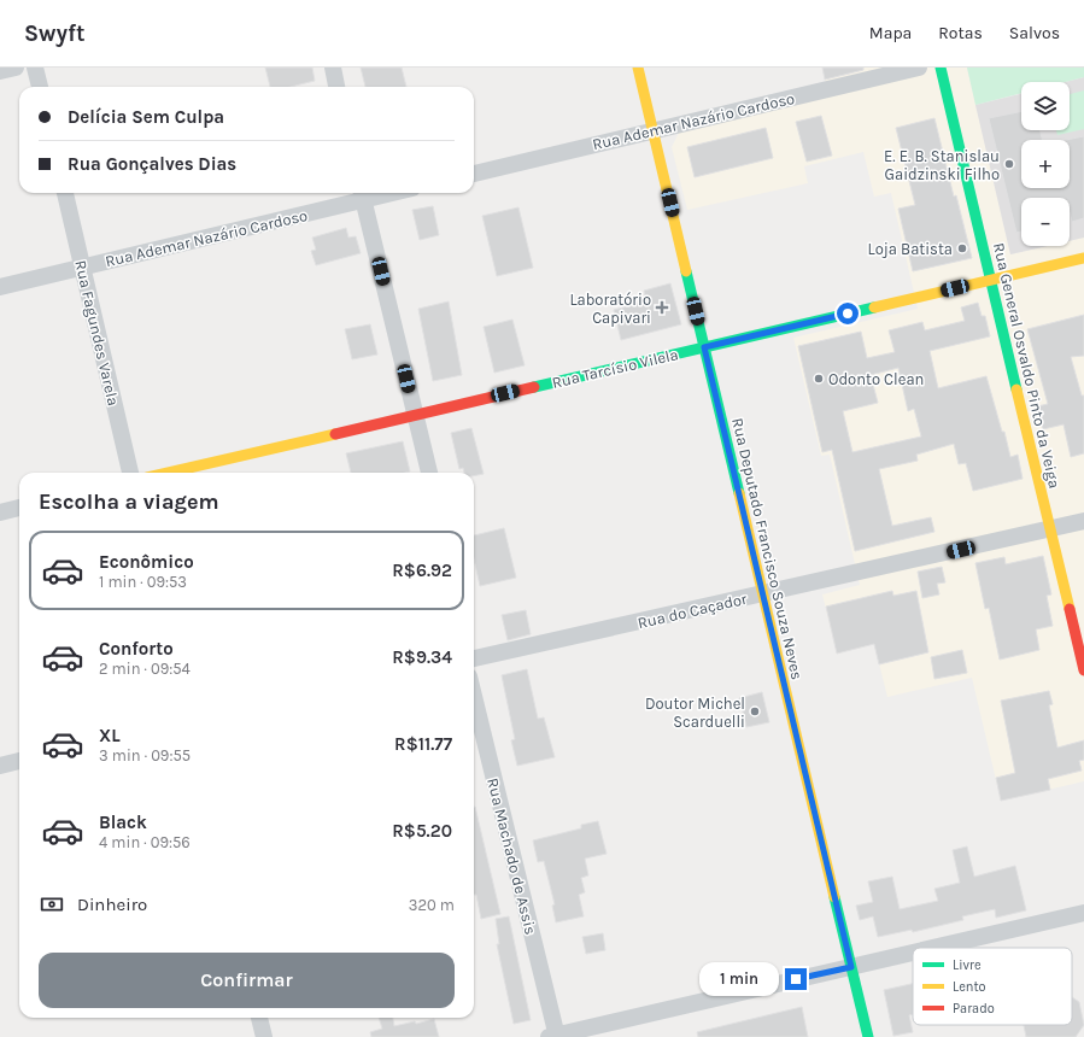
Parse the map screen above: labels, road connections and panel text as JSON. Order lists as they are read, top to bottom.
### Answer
{
  "streets": {
    "street": [
      "Rua Ademar Nazário Cardoso",
      "Rua Fagundes Varela",
      "Rua General Osvaldo Pinto da Veiga",
      "Rua Tarcísio Vilela",
      "Rua Deputado Francisco Souza Neves",
      "Rua do Caçador",
      "Rua Machado de Assis"
    ]
  },
  "crossings": [
    ["Rua Ademar Nazário Cardoso", "Rua Fagundes Varela"],
    ["Rua Ademar Nazário Cardoso", "Rua Deputado Francisco Souza Neves"],
    ["Rua General Osvaldo Pinto da Veiga", "Rua Tarcísio Vilela"],
    ["Rua General Osvaldo Pinto da Veiga", "Rua do Caçador"],
    ["Rua Tarcísio Vilela", "Rua Deputado Francisco Souza Neves"],
    ["Rua Deputado Francisco Souza Neves", "Rua do Caçador"]
  ],
  "places": {
    "other": [
      "E. E. B. Stanislau Gaidzinski Filho",
      "Loja Batista",
      "Odonto Clean",
      "Doutor Michel Scarduelli"
    ],
    "health": ["Laboratório Capivari"]
  },
  "legend": ["Livre", "Lento", "Parado"],
  "page": {
    "header": "Swyft",
    "nav": ["Mapa", "Rotas", "Salvos"],
    "map_buttons": ["+", "−"],
    "banner": ["Delícia Sem Culpa", "Rua Gonçalves Dias"],
    "heading": "Escolha a viagem",
    "list": [
      {
        "name": "Econômico",
        "note": "1 min · 09:53",
        "value": "R$6.92"
      },
      {
        "name": "Conforto",
        "note": "2 min · 09:54",
        "value": "R$9.34"
      },
      {
        "name": "XL",
        "note": "3 min · 09:55",
        "value": "R$11.77"
      },
      {
        "name": "Black",
        "note": "4 min · 09:56",
        "value": "R$5.20"
      }
    ],
    "pay": ["Dinheiro", "320 m"],
    "buttons": "Confirmar",
    "bubble": "1 min"
  }
}
